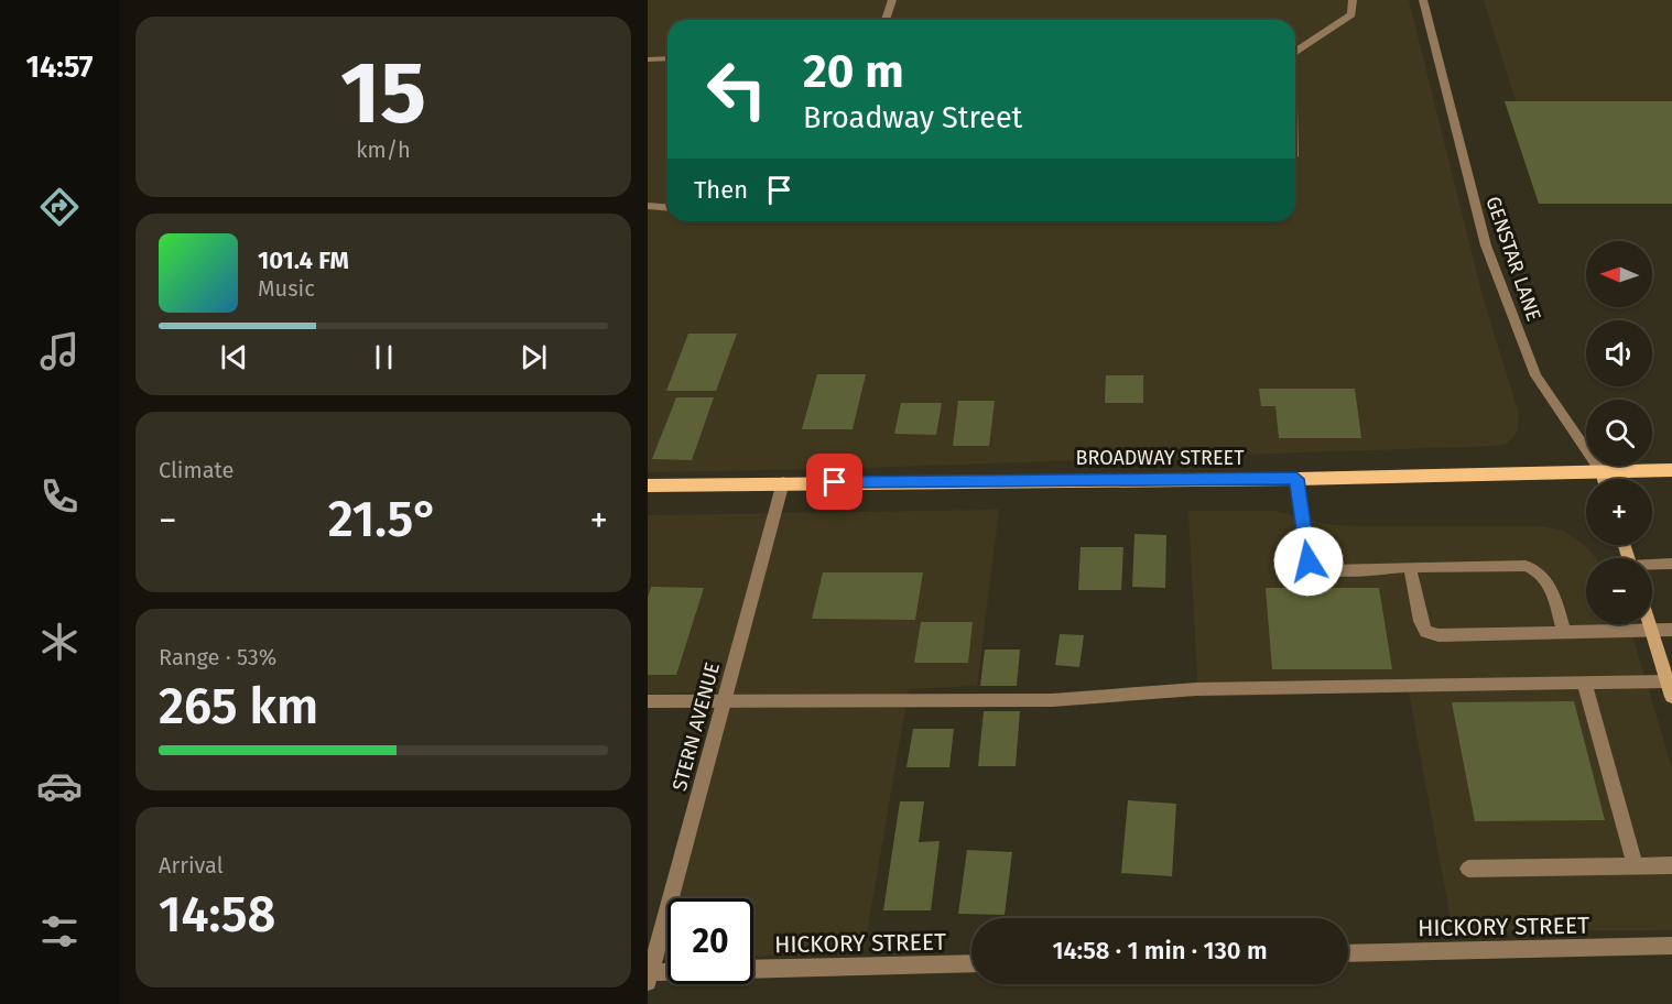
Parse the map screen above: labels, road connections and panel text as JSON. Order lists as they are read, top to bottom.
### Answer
{
  "streets": {
    "main road": ["BROADWAY STREET"],
    "street": ["GENSTAR LANE", "STERN AVENUE", "HICKORY STREET"]
  },
  "crossings": [
    ["GENSTAR LANE", "BROADWAY STREET"],
    ["BROADWAY STREET", "STERN AVENUE"],
    ["STERN AVENUE", "HICKORY STREET"]
  ],
  "north": "left",
  "page": {
    "tabs": "14:57",
    "tile": [
      ["15", "km/h"],
      "Climate",
      ["Range · 53%", "265 km"],
      ["Arrival", "14:58"]
    ],
    "turn": ["20 m", "Broadway Street"],
    "then": "Then",
    "song": ["101.4 FM", "Music"],
    "map_buttons": ["+", "−"],
    "heat": ["−", "21.5°", "+"],
    "limit": "20",
    "trip": "14:58 · 1 min · 130 m"
  }
}
